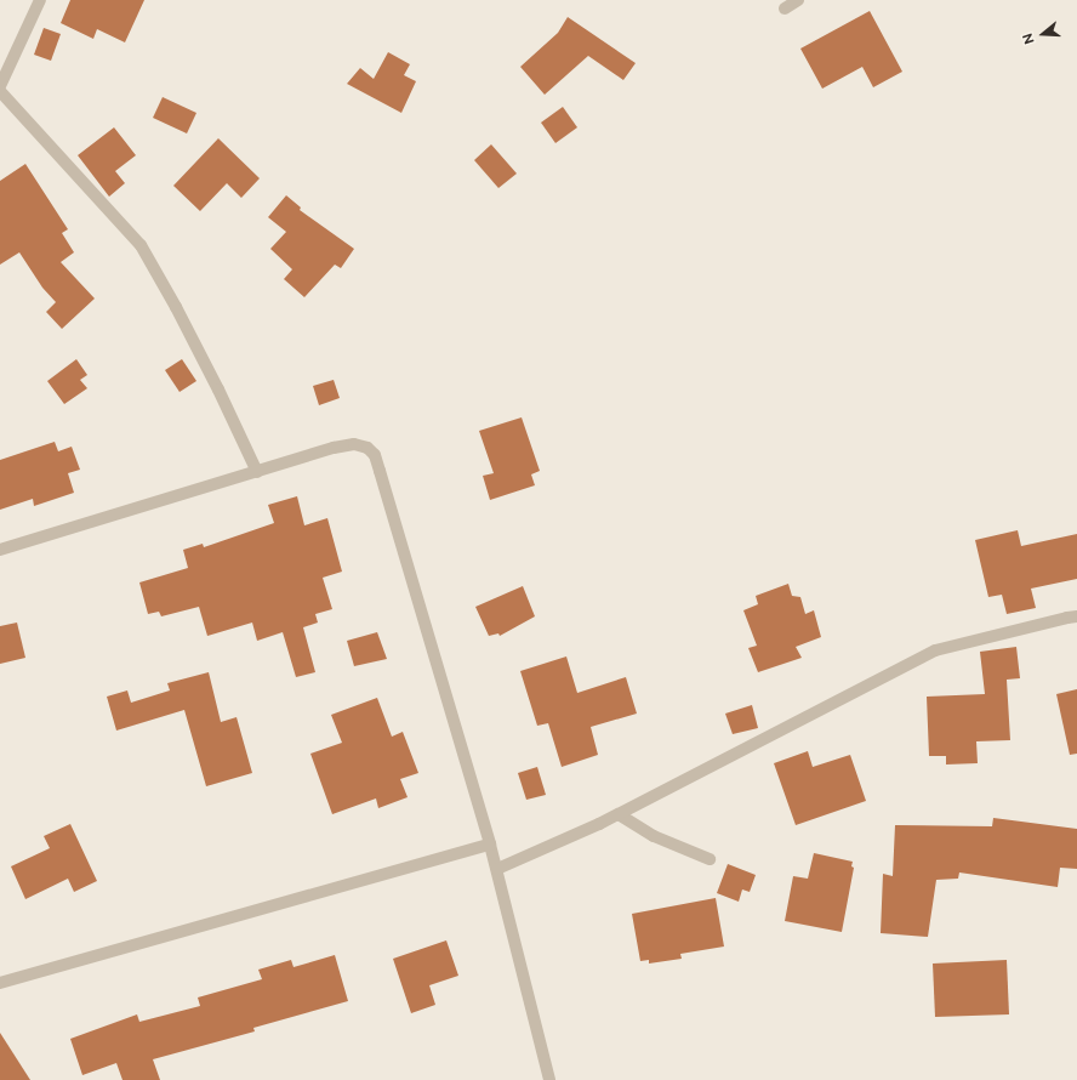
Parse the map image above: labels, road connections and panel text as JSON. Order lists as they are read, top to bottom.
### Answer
{
  "north": "left"
}
